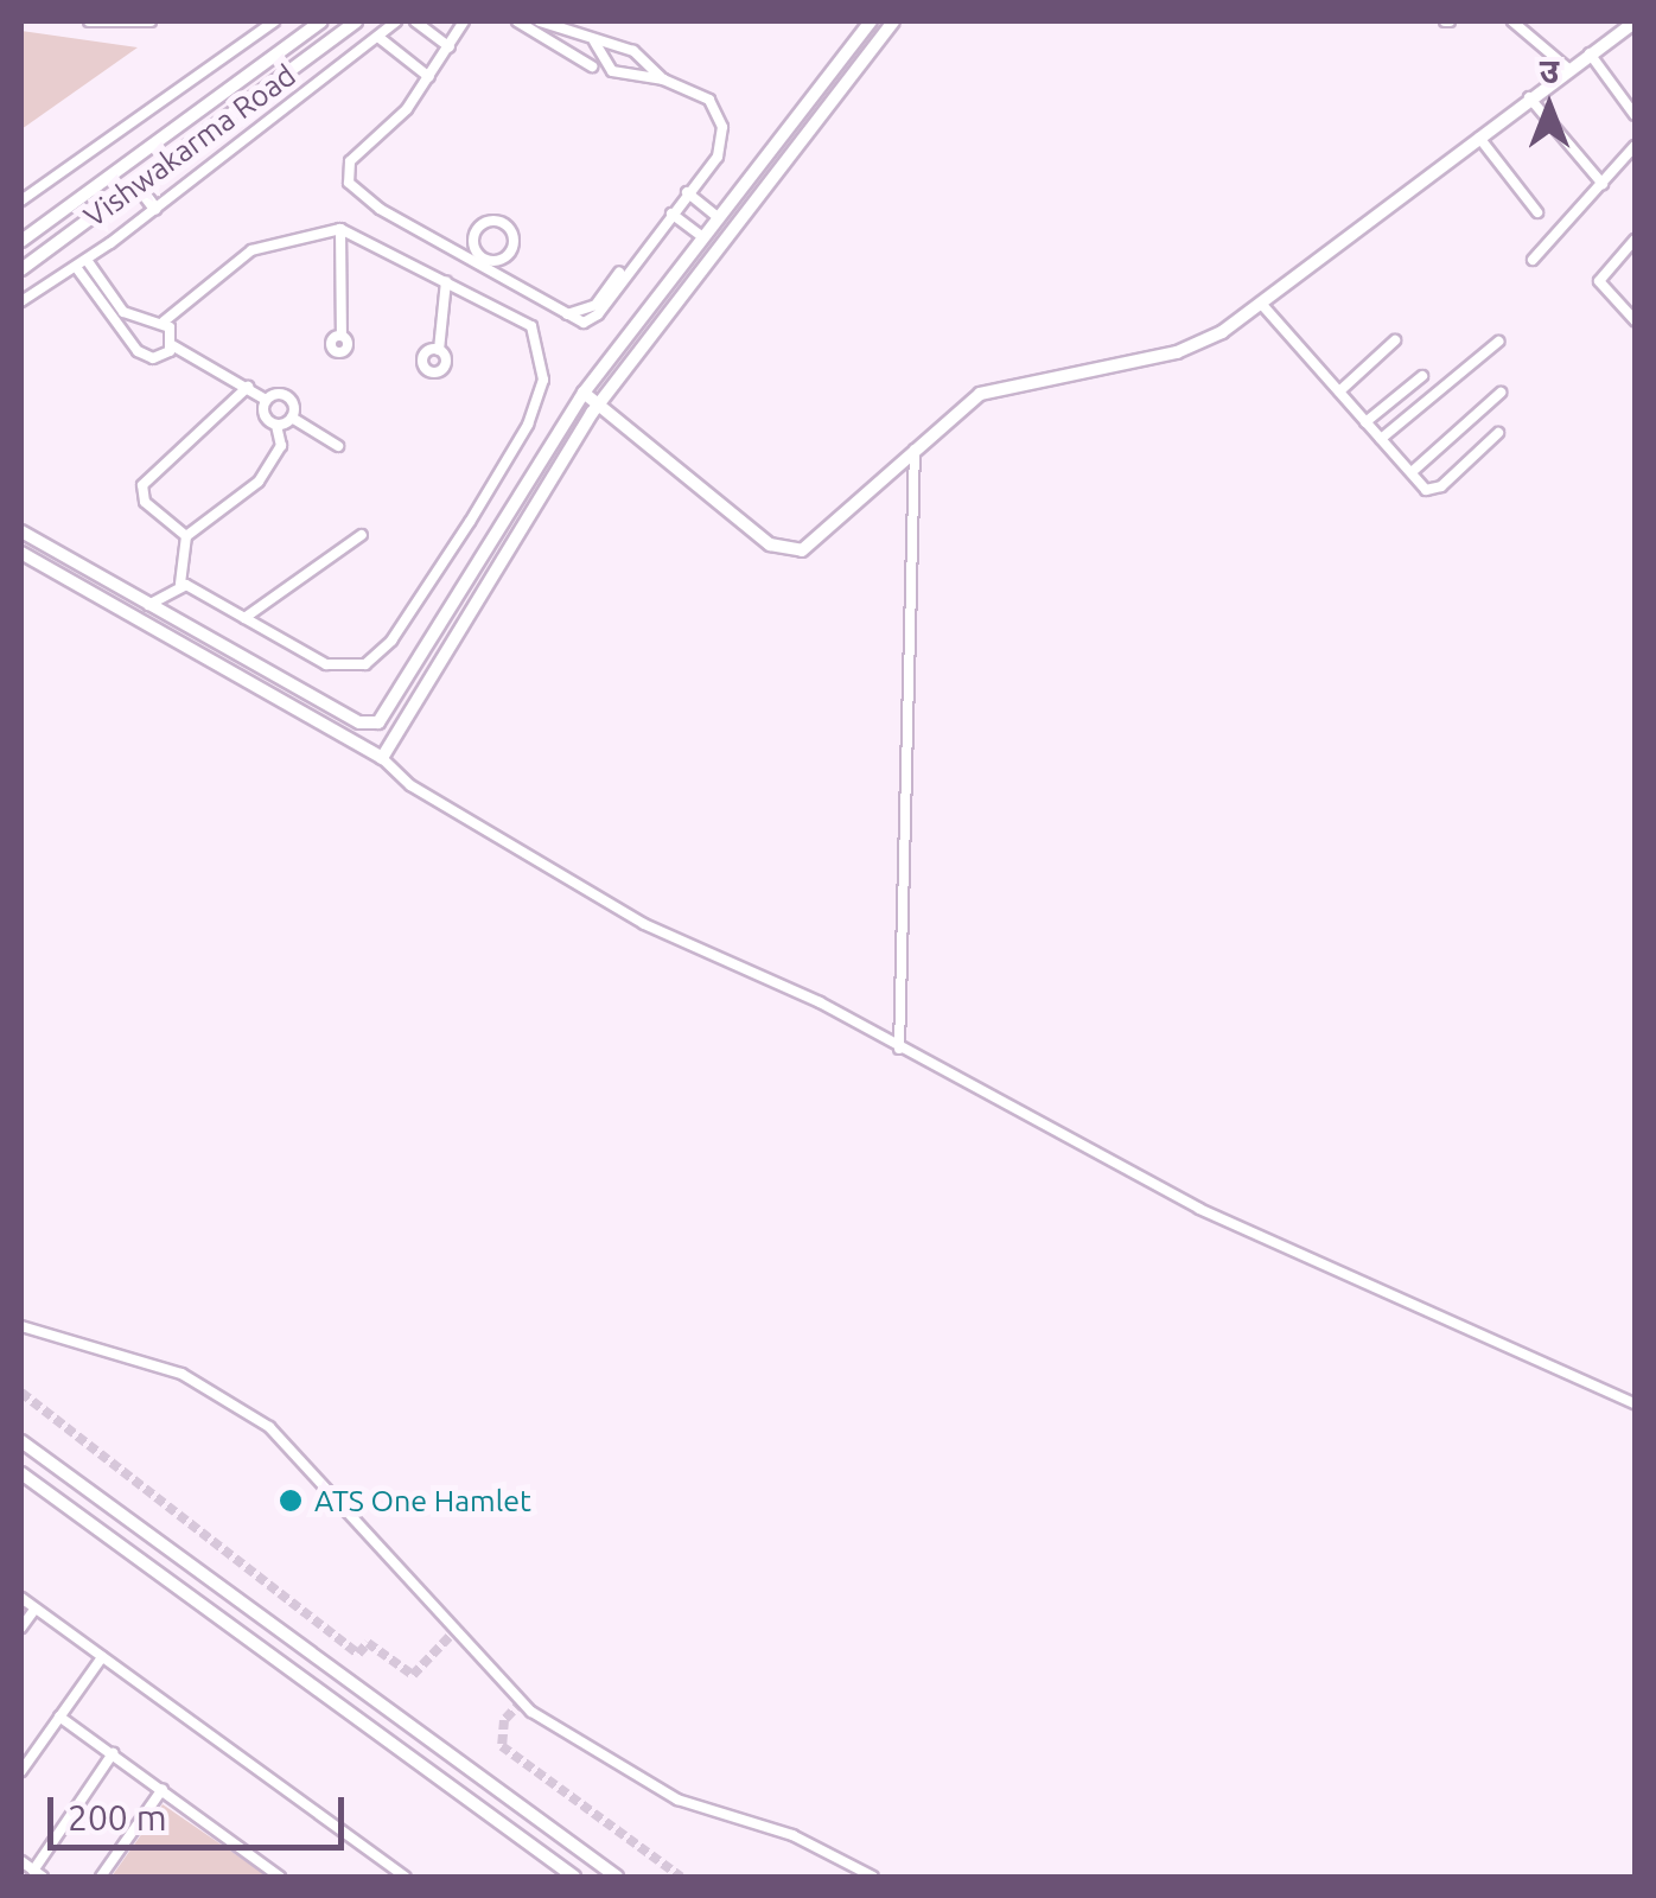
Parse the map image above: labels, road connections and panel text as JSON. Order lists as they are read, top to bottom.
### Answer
{
  "streets": {
    "street": ["Vishwakarma Road"]
  },
  "places": ["ATS One Hamlet"],
  "scale_bar": "200 m",
  "north": "top"
}
